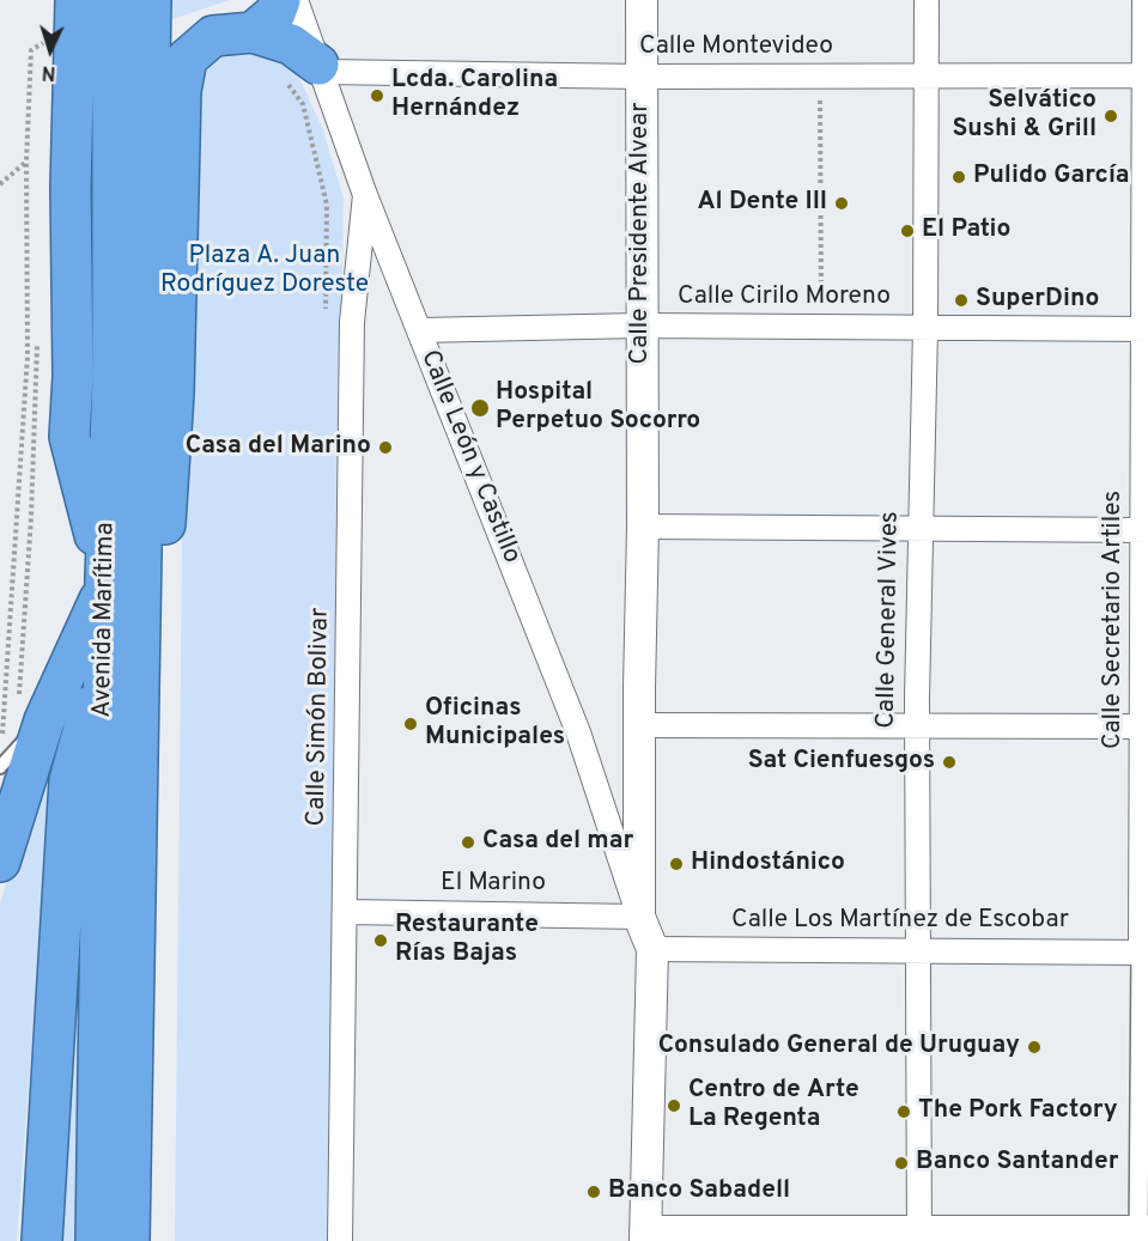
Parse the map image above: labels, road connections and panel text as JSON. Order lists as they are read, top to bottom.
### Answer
{
  "streets": {
    "highway": ["Avenida Marítima"],
    "street": [
      "Calle Montevideo",
      "Calle Presidente Alvear",
      "Calle Cirilo Moreno",
      "Calle León y Castillo",
      "Calle General Vives",
      "Calle Secretario Artiles",
      "Calle Simón Bolivar",
      "El Marino",
      "Calle Los Martínez de Escobar"
    ]
  },
  "crossings": [
    ["Calle Montevideo", "Calle Presidente Alvear"],
    ["Calle Montevideo", "Calle León y Castillo"],
    ["Calle Montevideo", "Calle General Vives"],
    ["Calle Montevideo", "Calle Secretario Artiles"],
    ["Calle Presidente Alvear", "Calle Cirilo Moreno"],
    ["Calle Presidente Alvear", "Calle León y Castillo"],
    ["Calle Cirilo Moreno", "Calle León y Castillo"],
    ["Calle Cirilo Moreno", "Calle General Vives"],
    ["Calle Cirilo Moreno", "Calle Secretario Artiles"],
    ["Calle León y Castillo", "Calle Simón Bolivar"],
    ["Calle León y Castillo", "El Marino"],
    ["Calle León y Castillo", "Calle Los Martínez de Escobar"],
    ["Calle General Vives", "Calle Los Martínez de Escobar"],
    ["Calle Secretario Artiles", "Calle Los Martínez de Escobar"],
    ["Calle Simón Bolivar", "El Marino"]
  ],
  "parks": ["Plaza A. Juan Rodríguez Doreste"],
  "places": [
    "Lcda. Carolina Hernández",
    "Selvático Sushi & Grill",
    "Pulido García",
    "Al Dente III",
    "El Patio",
    "SuperDino",
    "Hospital Perpetuo Socorro",
    "Casa del Marino",
    "Oficinas Municipales",
    "Sat Cienfuesgos",
    "Casa del mar",
    "Hindostánico",
    "Restaurante Rías Bajas",
    "Consulado General de Uruguay",
    "Centro de Arte La Regenta",
    "The Pork Factory",
    "Banco Santander",
    "Banco Sabadell"
  ],
  "north": "bottom"
}
